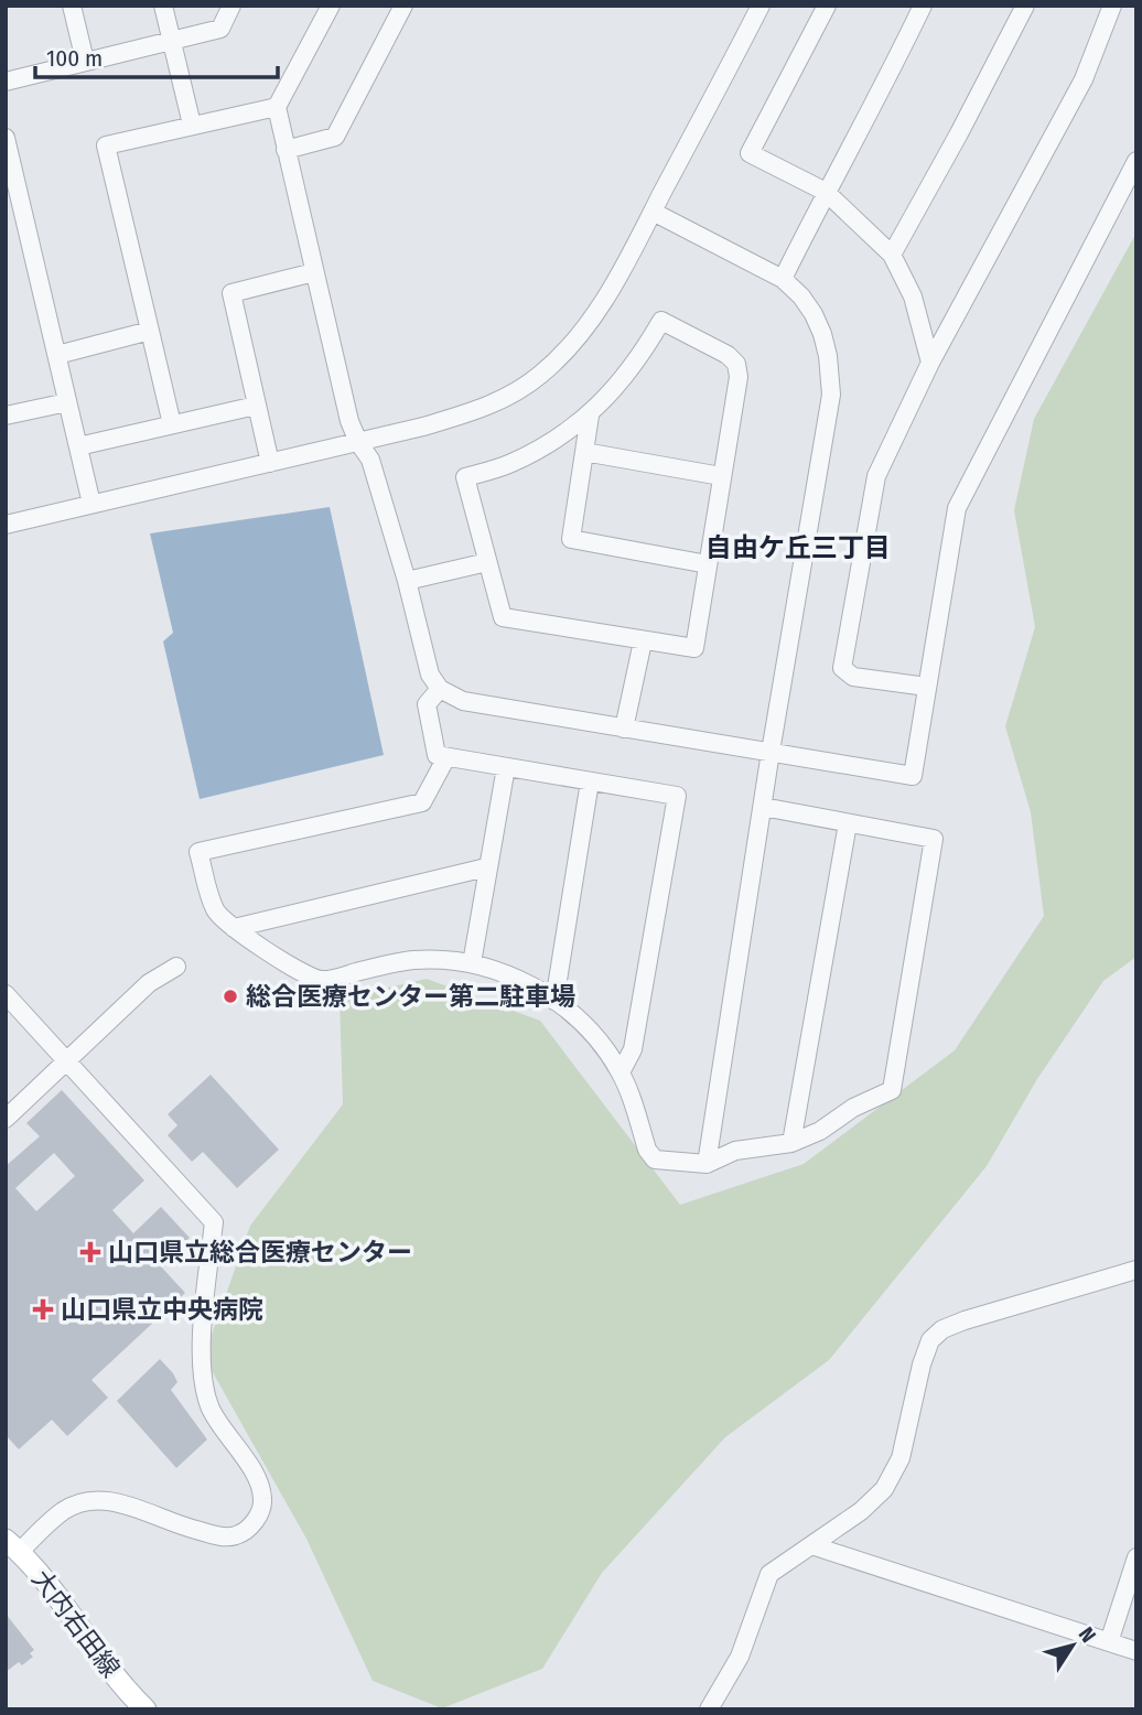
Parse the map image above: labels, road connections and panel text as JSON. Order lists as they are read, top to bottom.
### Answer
{
  "streets": {
    "main road": ["大内右田線"]
  },
  "districts": ["自由ケ丘三丁目"],
  "places": {
    "other": ["総合医療センター第二駐車場"],
    "health": ["山口県立総合医療センター", "山口県立中央病院"]
  },
  "scale_bar": "100 m",
  "north": "top right"
}
